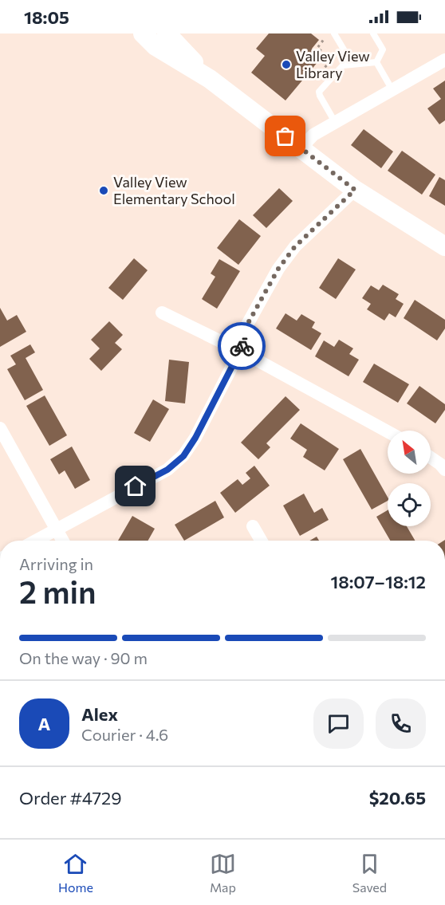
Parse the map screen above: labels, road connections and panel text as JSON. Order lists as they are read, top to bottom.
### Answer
{
  "places": ["Valley View Library", "Valley View Elementary School"],
  "north": "top left",
  "page": {
    "status": "18:05",
    "heading": ["2 min", "Arriving in", "18:07–18:12"],
    "panel": [
      "Alex",
      "Courier · 4.6",
      "Order #4729",
      "$20.65"
    ],
    "bar": "On the way · 90 m",
    "round": "A",
    "tabs": ["Home", "Map", "Saved"]
  }
}
